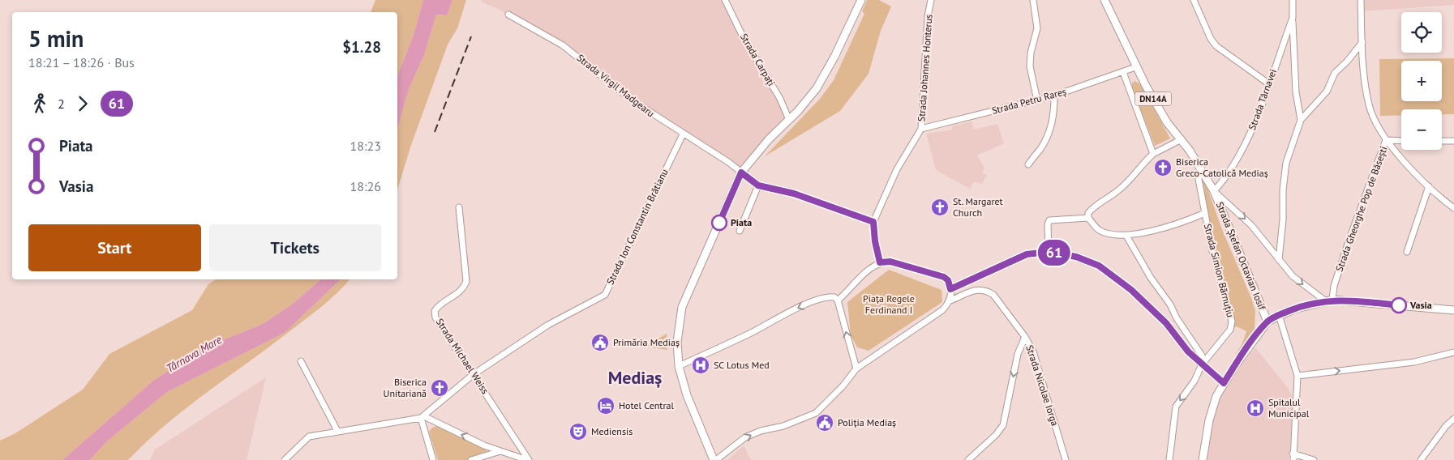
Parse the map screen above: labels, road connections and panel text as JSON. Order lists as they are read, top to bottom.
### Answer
{
  "streets": {
    "main road": ["DN14A", "Strada Ștefan Octavian Iosif"],
    "street": [
      "Strada Carpați",
      "Strada Johannes Honterus",
      "Strada Virgil Madgearu",
      "Strada Târnavei",
      "Strada Petru Rareș",
      "Strada Gheorghe Pop de Băsești",
      "Strada Ion Constantin Brătianu",
      "Strada Simion Bărnuțiu",
      "Strada Michael Weiss",
      "Strada Nicolae Iorga"
    ]
  },
  "crossings": [
    ["Strada Johannes Honterus", "Strada Petru Rareș"],
    ["Strada Virgil Madgearu", "Strada Ion Constantin Brătianu"],
    ["DN14A", "Strada Târnavei"],
    ["DN14A", "Strada Petru Rareș"],
    ["DN14A", "Strada Ștefan Octavian Iosif"],
    ["DN14A", "Strada Simion Bărnuțiu"],
    ["Strada Târnavei", "Strada Ștefan Octavian Iosif"],
    ["Strada Ion Constantin Brătianu", "Strada Michael Weiss"]
  ],
  "districts": ["Mediaș"],
  "water": ["Târnava Mare"],
  "parks": ["Piața Regele Ferdinand I"],
  "places": {
    "church": ["Biserica Greco-Catolică Mediaș", "St. Margaret Church", "Biserica Unitariană"],
    "other": ["Piata", "Vasia"],
    "public building": ["Primăria Mediaș", "Poliția Mediaș"],
    "hospital": ["SC Lotus Med", "Spitalul Municipal"],
    "hotel": ["Hotel Central"],
    "theatre": ["Mediensis"]
  },
  "lines": ["bus line 61"],
  "page": {
    "on_map": "61",
    "map_buttons": ["+", "−"],
    "heading": ["5 min", "18:21 – 18:26 · Bus", "$1.28"],
    "legs": ["2", "61"],
    "list": [
      {
        "name": "Piata",
        "value": "18:23"
      },
      {
        "name": "Vasia",
        "value": "18:26"
      }
    ],
    "buttons": ["Start", "Tickets"]
  }
}
